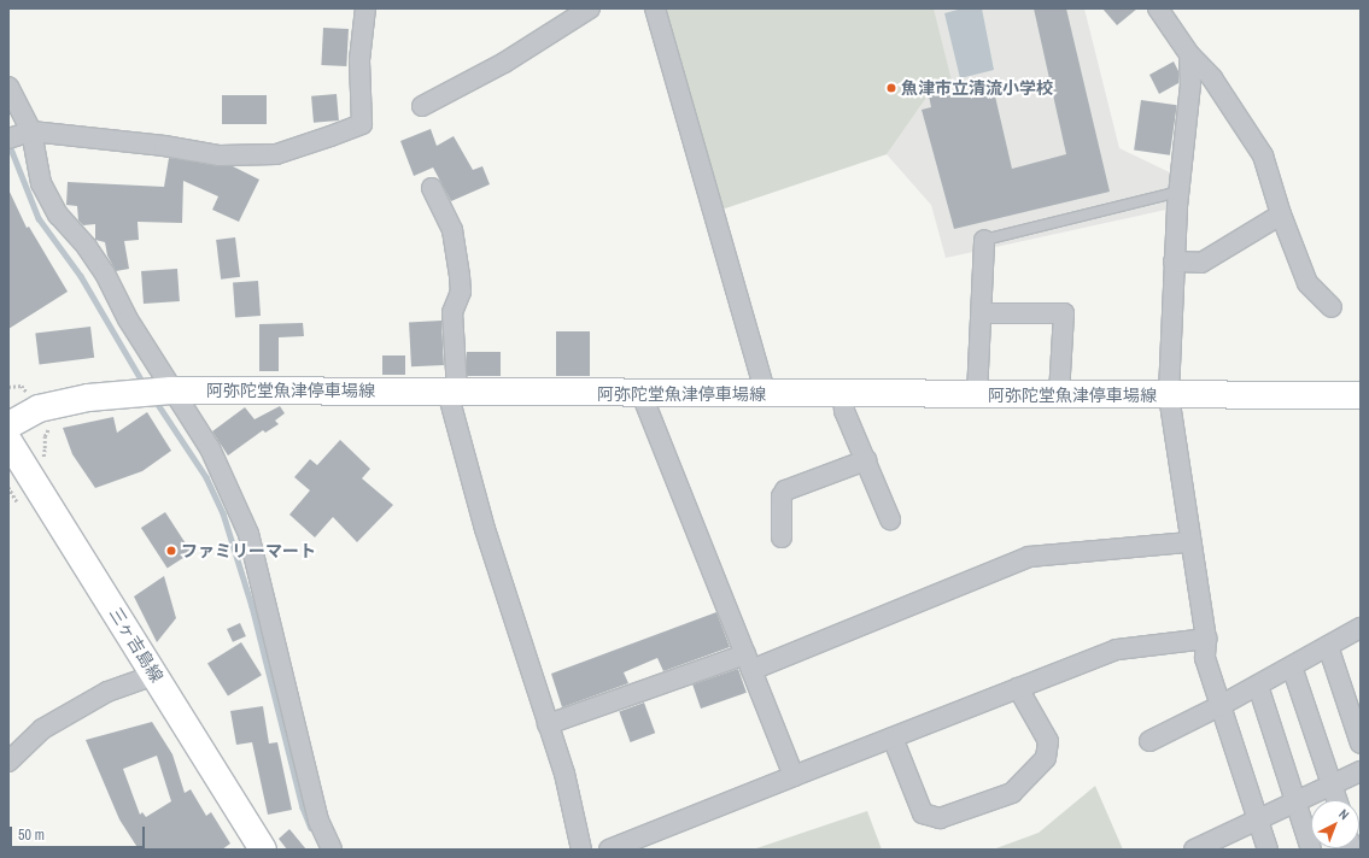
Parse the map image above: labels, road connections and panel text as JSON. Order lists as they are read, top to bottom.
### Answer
{
  "streets": {
    "main road": ["阿弥陀堂魚津停車場線", "三ヶ吉島線"]
  },
  "places": ["魚津市立清流小学校", "ファミリーマート"],
  "scale_bar": "50 m",
  "north": "top right"
}
